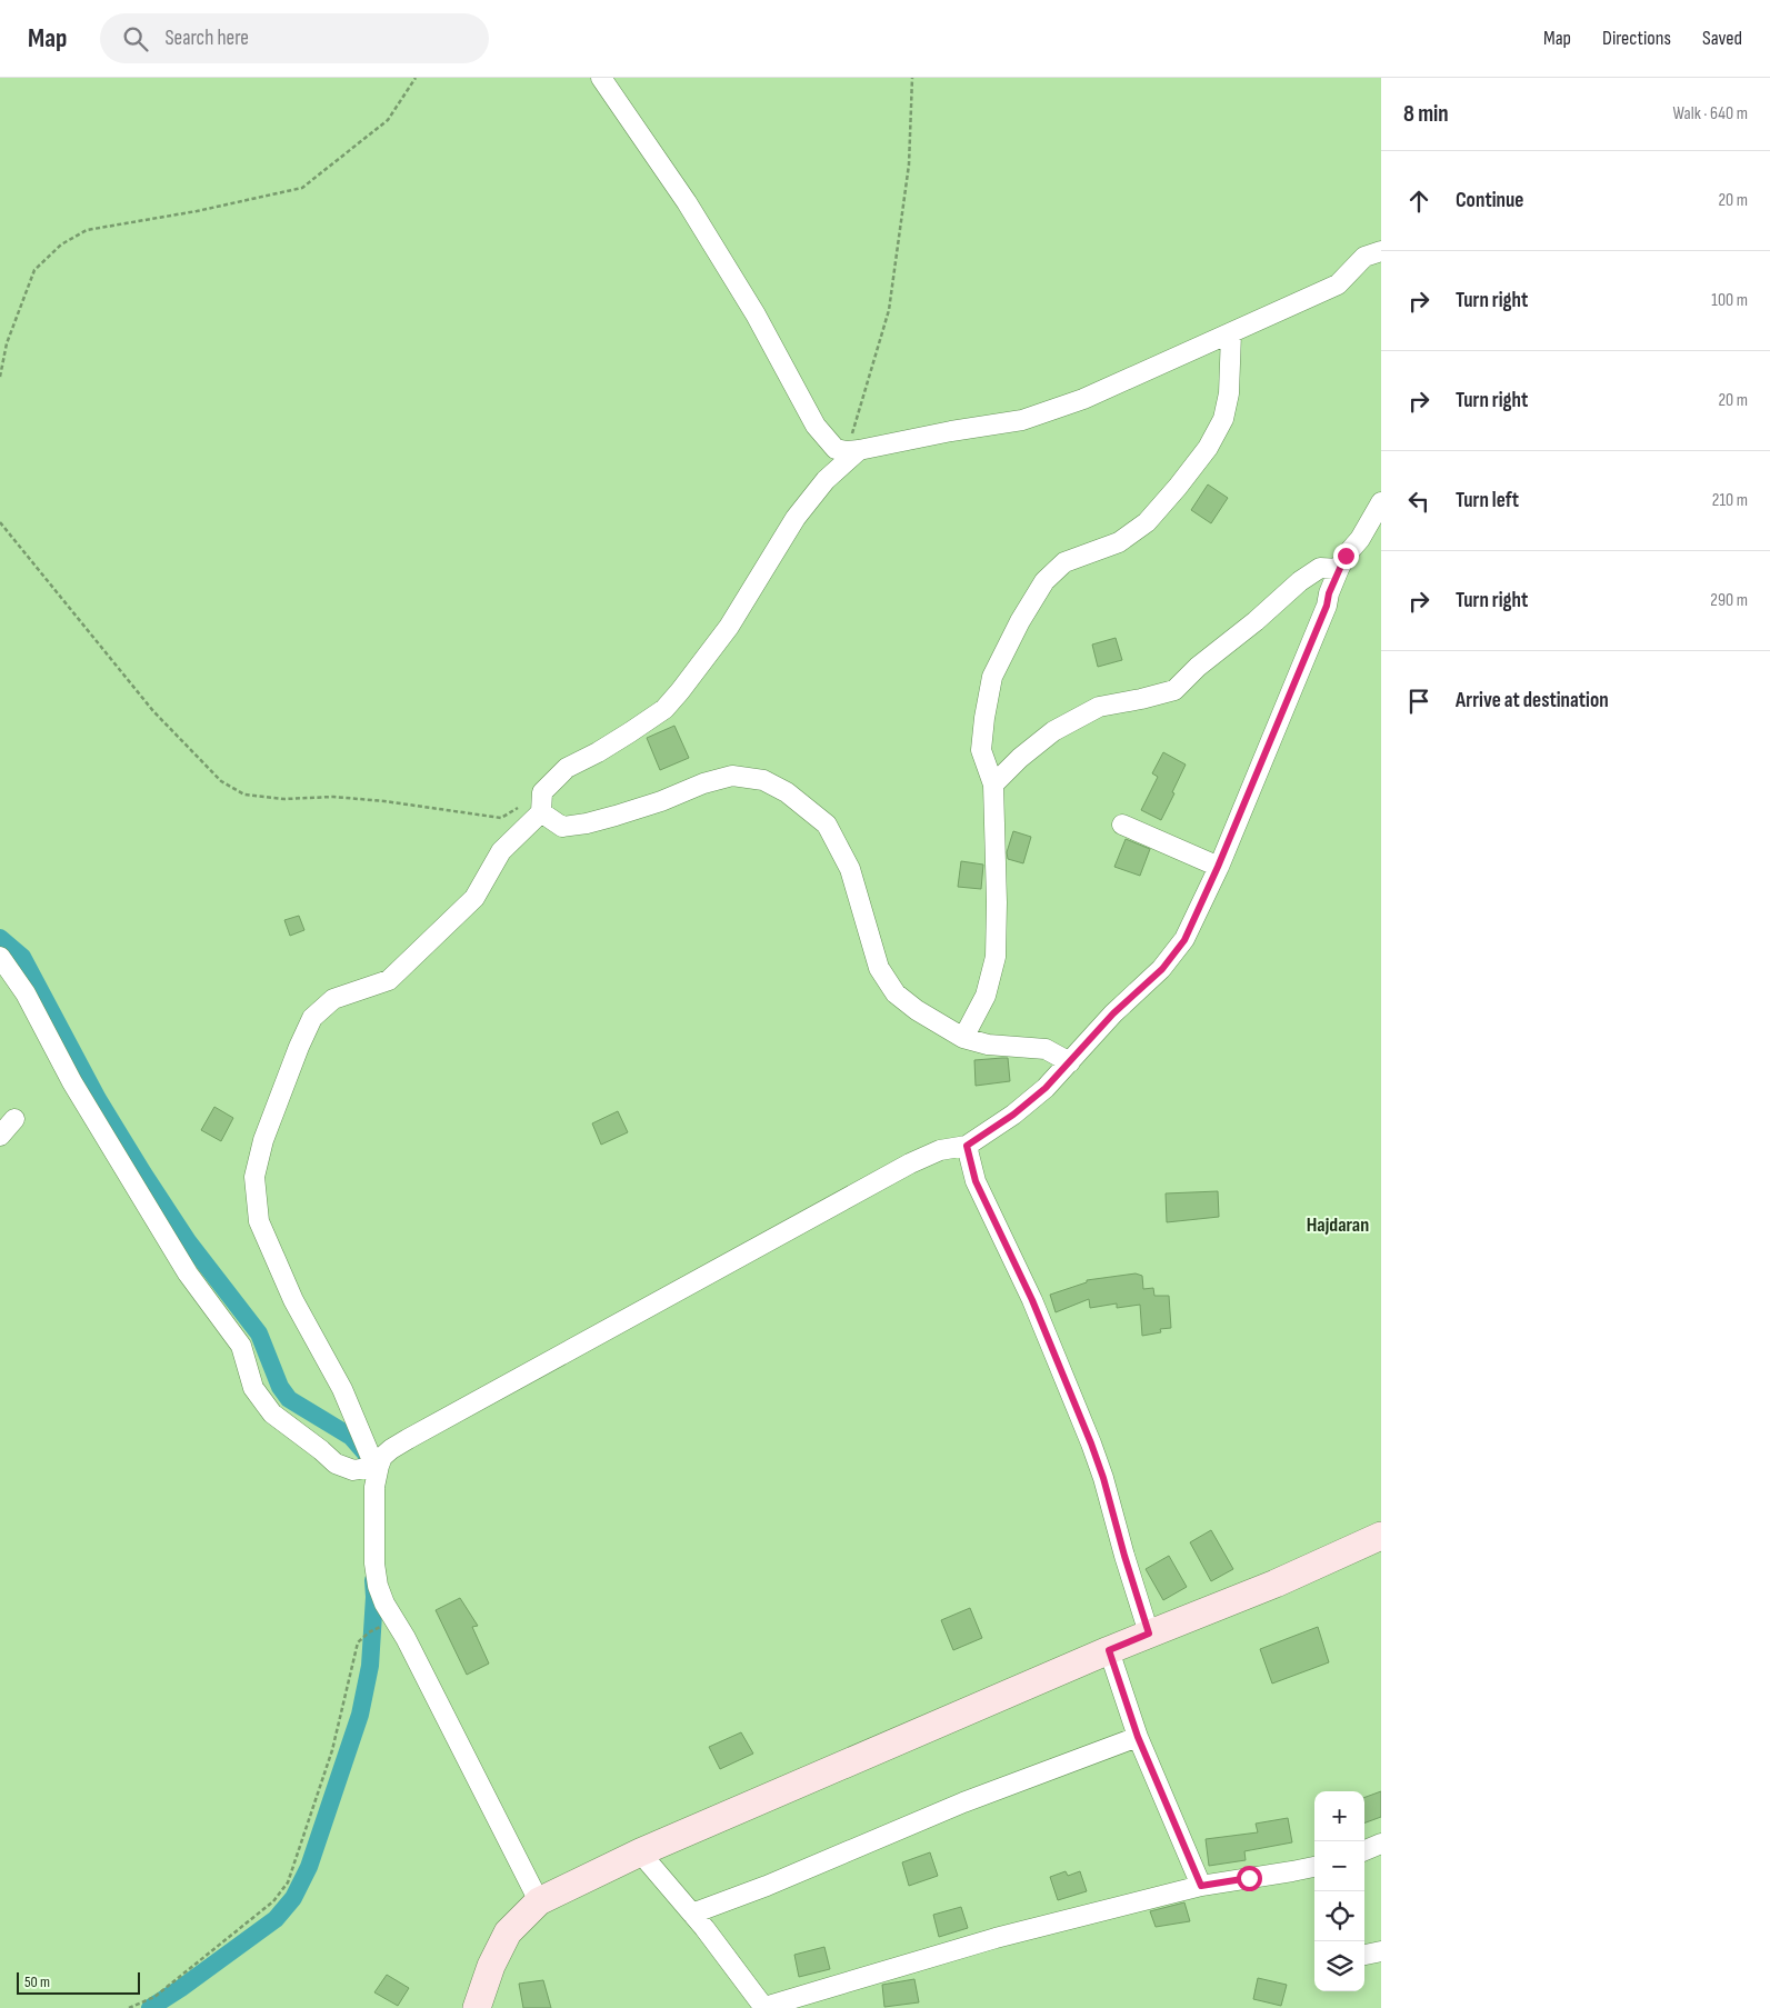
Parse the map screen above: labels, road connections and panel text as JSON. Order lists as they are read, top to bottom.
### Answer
{
  "districts": ["Hajdaran"],
  "scale_bar": "50 m",
  "page": {
    "header": "Map",
    "search": "Search here",
    "nav": ["Map", "Directions", "Saved"],
    "heading": ["8 min", "Walk · 640 m"],
    "list": [
      ["Continue", "20 m"],
      ["Turn right", "100 m"],
      ["Turn right", "20 m"],
      ["Turn left", "210 m"],
      ["Turn right", "290 m"],
      "Arrive at destination"
    ],
    "map_buttons": ["+", "−"],
    "scale": "50 m"
  }
}
